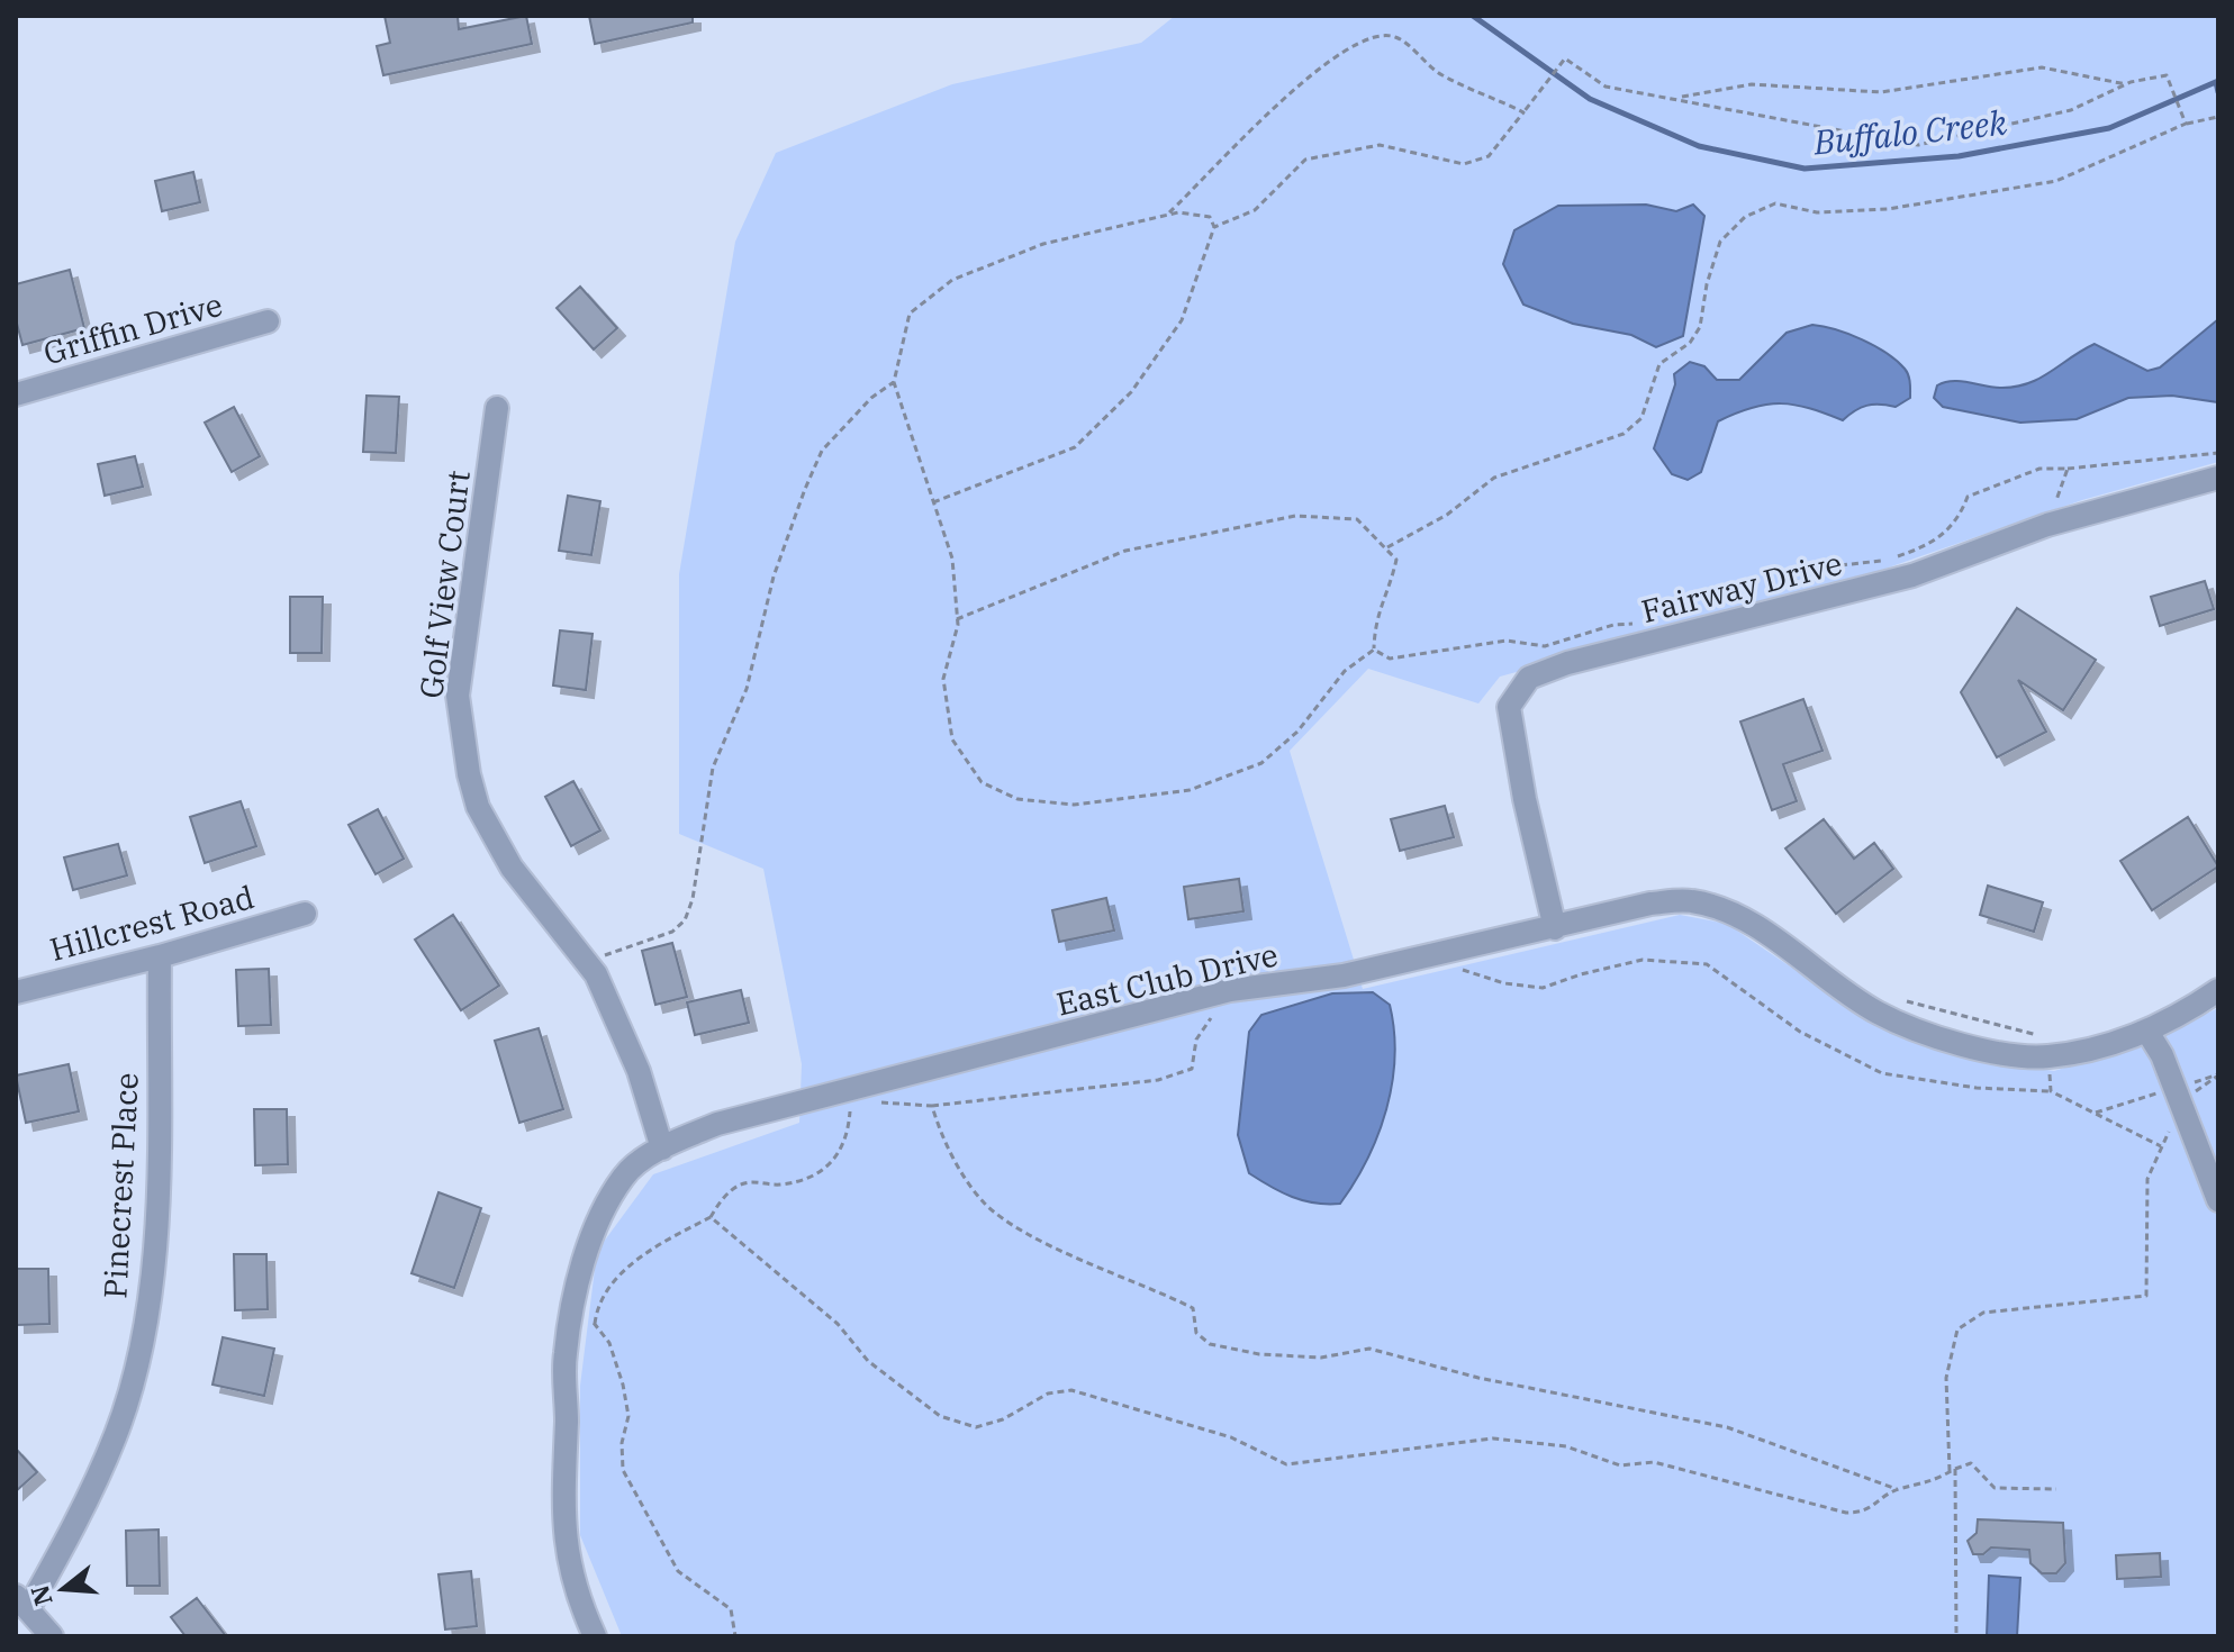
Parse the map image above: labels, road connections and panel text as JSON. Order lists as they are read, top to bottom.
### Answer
{
  "streets": {
    "street": [
      "Griffin Drive",
      "Golf View Court",
      "Fairway Drive",
      "Hillcrest Road",
      "East Club Drive",
      "Pinecrest Place"
    ]
  },
  "crossings": [
    ["Golf View Court", "East Club Drive"],
    ["Fairway Drive", "East Club Drive"],
    ["Hillcrest Road", "Pinecrest Place"]
  ],
  "water": ["Buffalo Creek"],
  "north": "left"
}
